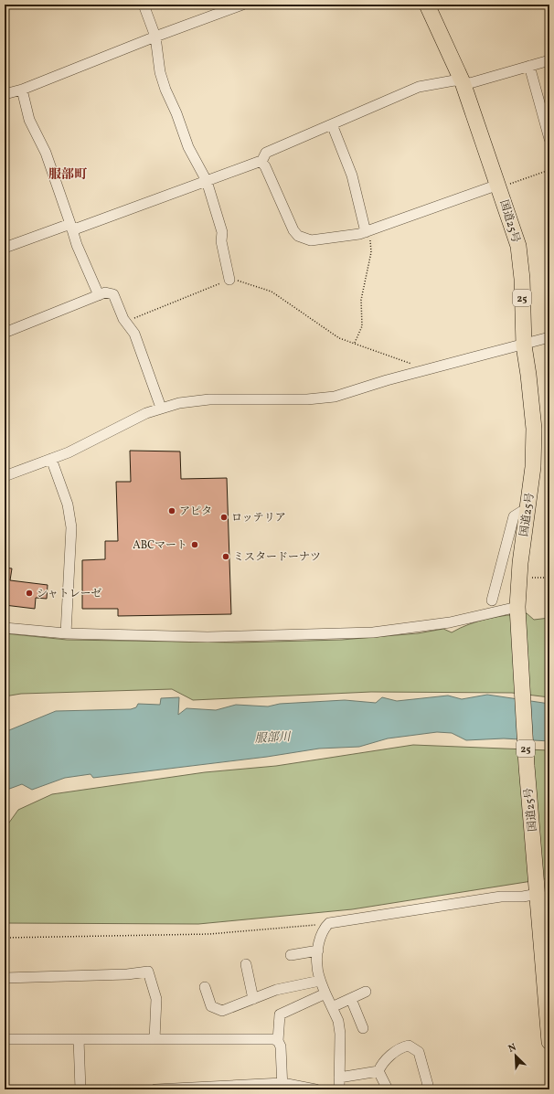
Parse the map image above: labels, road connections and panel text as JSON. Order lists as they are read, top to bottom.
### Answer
{
  "streets": {
    "highway": ["国道25号", "25"]
  },
  "districts": ["服部町"],
  "water": ["服部川"],
  "places": [
    "アピタ",
    "ロッテリア",
    "ABCマート",
    "ミスタードーナツ",
    "シャトレーゼ"
  ],
  "north": "top left"
}
